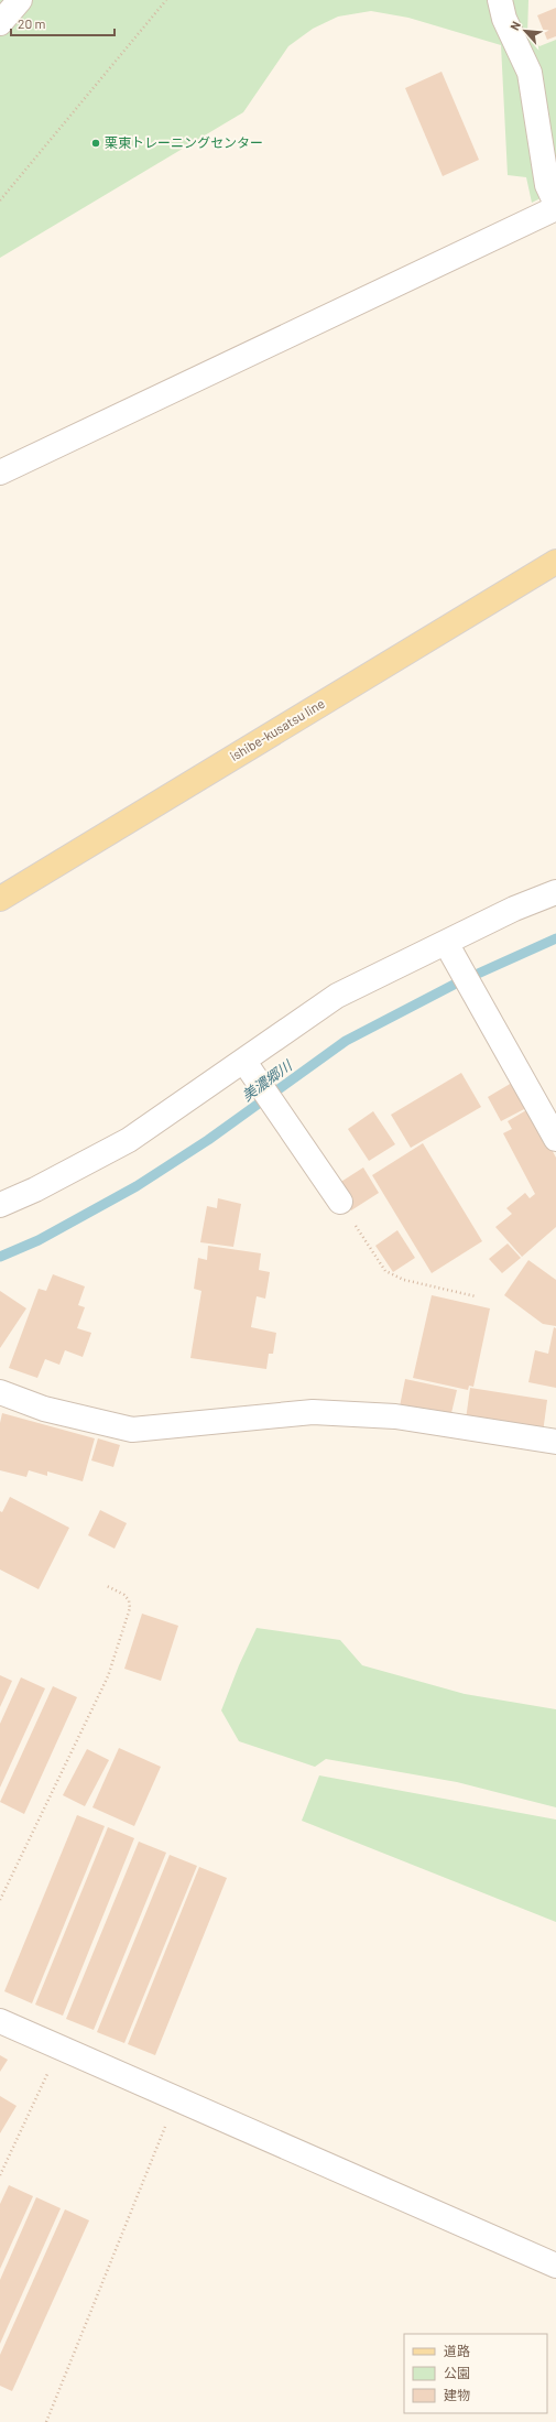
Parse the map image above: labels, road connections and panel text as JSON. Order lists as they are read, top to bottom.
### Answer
{
  "streets": {
    "main road": ["ishibe-kusatsu line"]
  },
  "water": ["美濃郷川"],
  "places": ["栗東トレーニングセンター"],
  "legend": ["道路", "公園", "建物"],
  "scale_bar": "20 m",
  "north": "top left"
}
